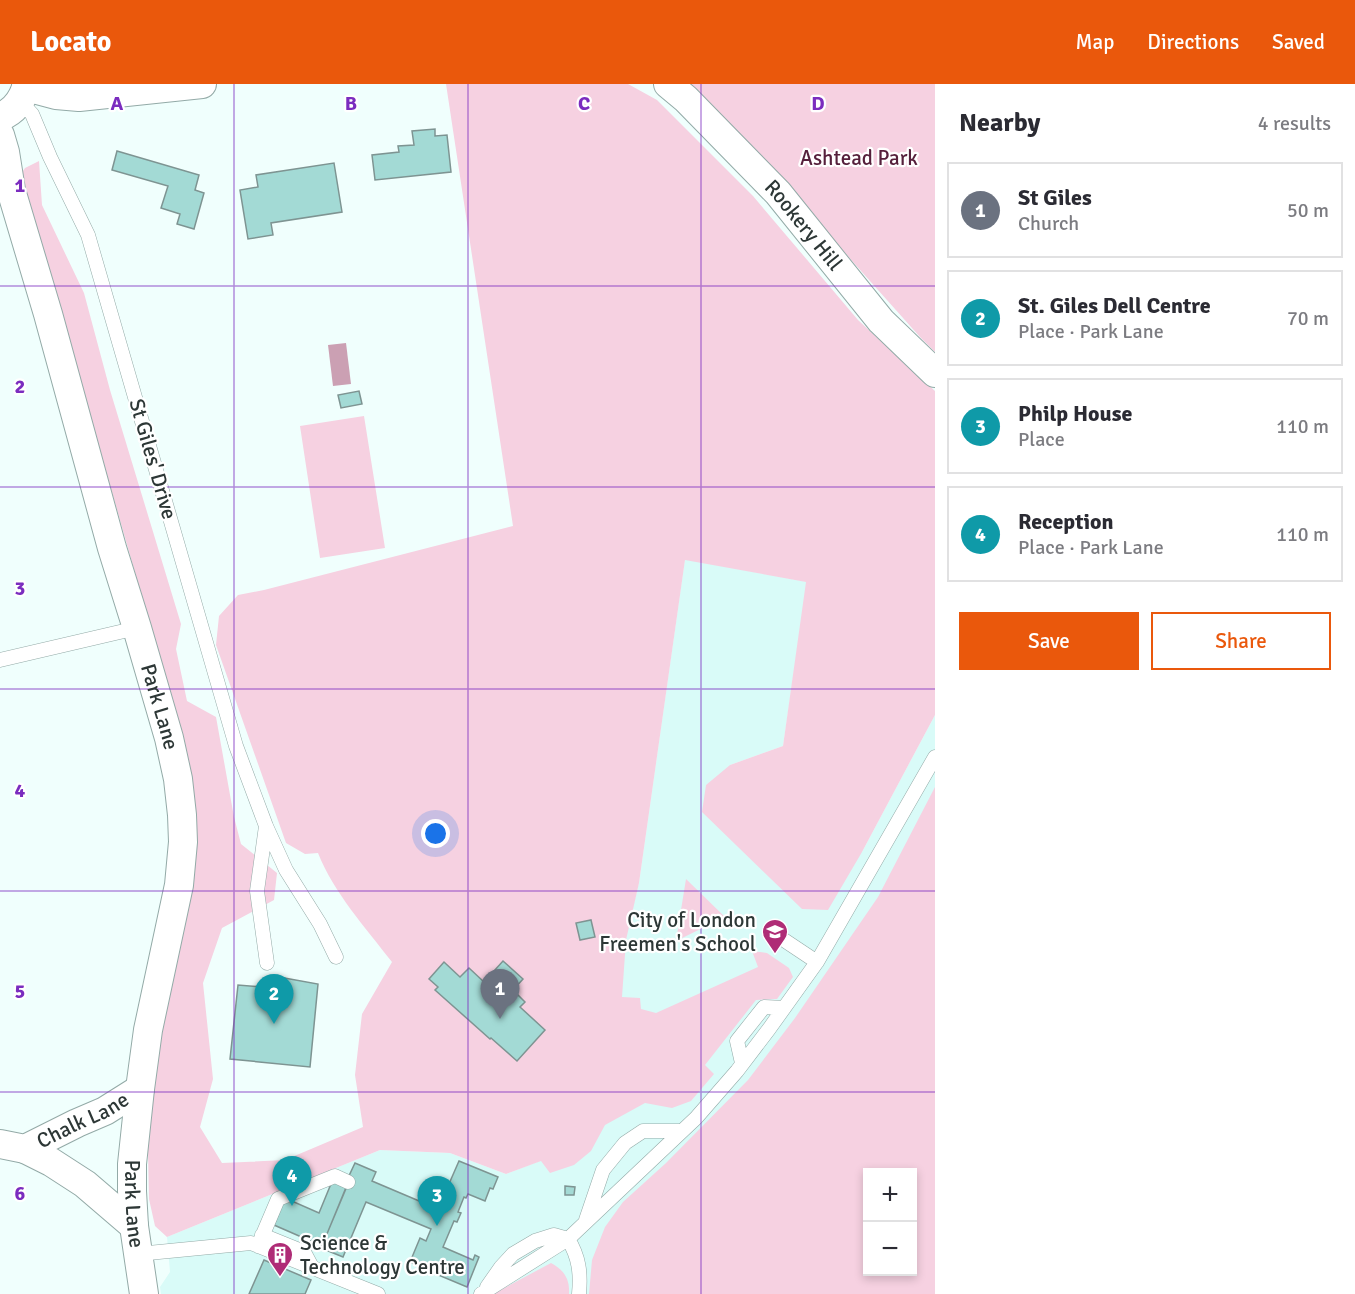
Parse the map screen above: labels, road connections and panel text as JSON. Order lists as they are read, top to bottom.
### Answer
{
  "streets": {
    "street": ["Rookery Hill", "Park Lane", "Chalk Lane"],
    "lane": ["St Giles' Drive"]
  },
  "crossings": [
    ["Park Lane", "Chalk Lane"]
  ],
  "parks": ["Ashtead Park"],
  "places": {
    "school or university": ["City of London Freemen's School"],
    "building": ["Science & Technology Centre"]
  },
  "page": {
    "header": "Locato",
    "nav": ["Map", "Directions", "Saved"],
    "heading": ["Nearby", "4 results"],
    "list": [
      {
        "mark": "1",
        "name": "St Giles",
        "note": "Church",
        "value": "50 m"
      },
      {
        "mark": "2",
        "name": "St. Giles Dell Centre",
        "note": "Place · Park Lane",
        "value": "70 m"
      },
      {
        "mark": "3",
        "name": "Philp House",
        "note": "Place",
        "value": "110 m"
      },
      {
        "mark": "4",
        "name": "Reception",
        "note": "Place · Park Lane",
        "value": "110 m"
      }
    ],
    "buttons": ["Save", "Share"],
    "pins": [
      "1",
      "2",
      "4",
      "3"
    ],
    "map_buttons": ["+", "−"]
  },
  "grid": {
    "columns": [
      "A",
      "B",
      "C",
      "D"
    ],
    "rows": [
      "1",
      "2",
      "3",
      "4",
      "5",
      "6"
    ]
  }
}
